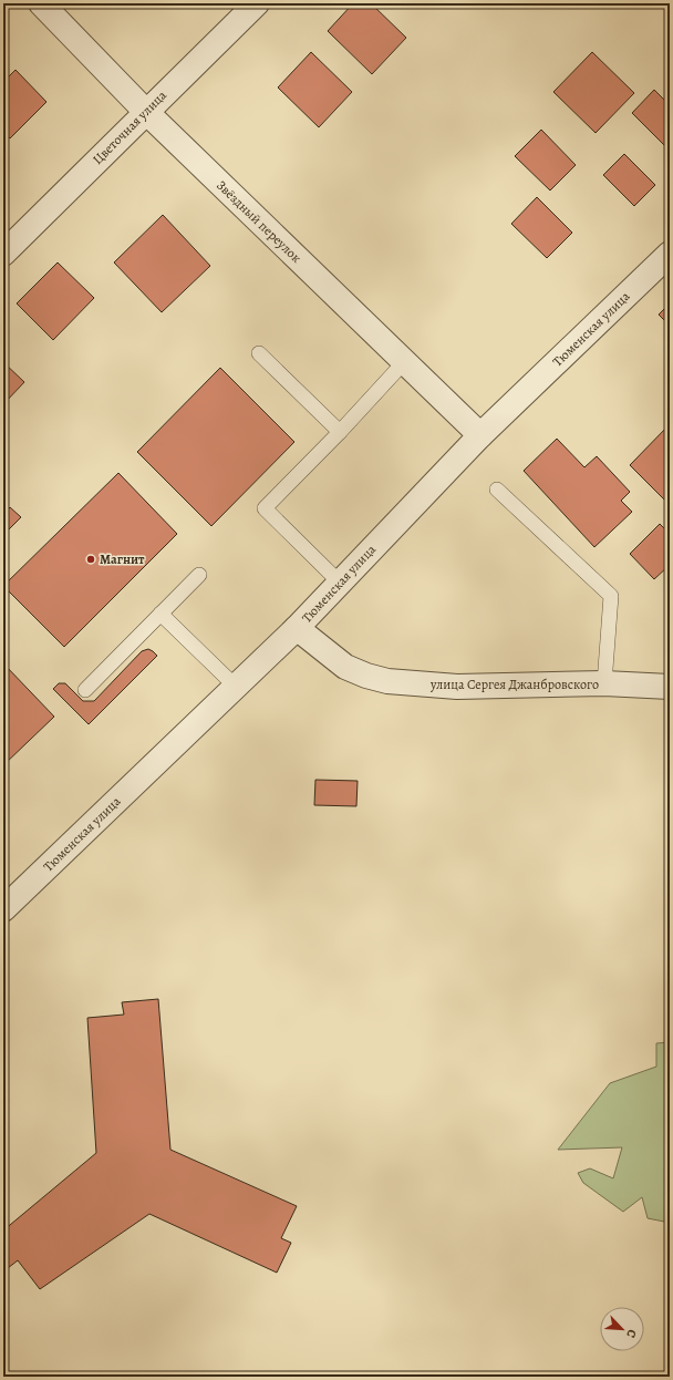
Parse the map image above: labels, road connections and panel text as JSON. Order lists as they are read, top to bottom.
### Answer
{
  "streets": {
    "street": [
      "Цветочная улица",
      "Звёздный переулок",
      "Тюменская улица",
      "улица Сергея Джанбровского"
    ]
  },
  "crossings": [
    ["Цветочная улица", "Звёздный переулок"],
    ["Звёздный переулок", "Тюменская улица"],
    ["Тюменская улица", "улица Сергея Джанбровского"]
  ],
  "places": ["Магнит"],
  "north": "bottom right"
}
